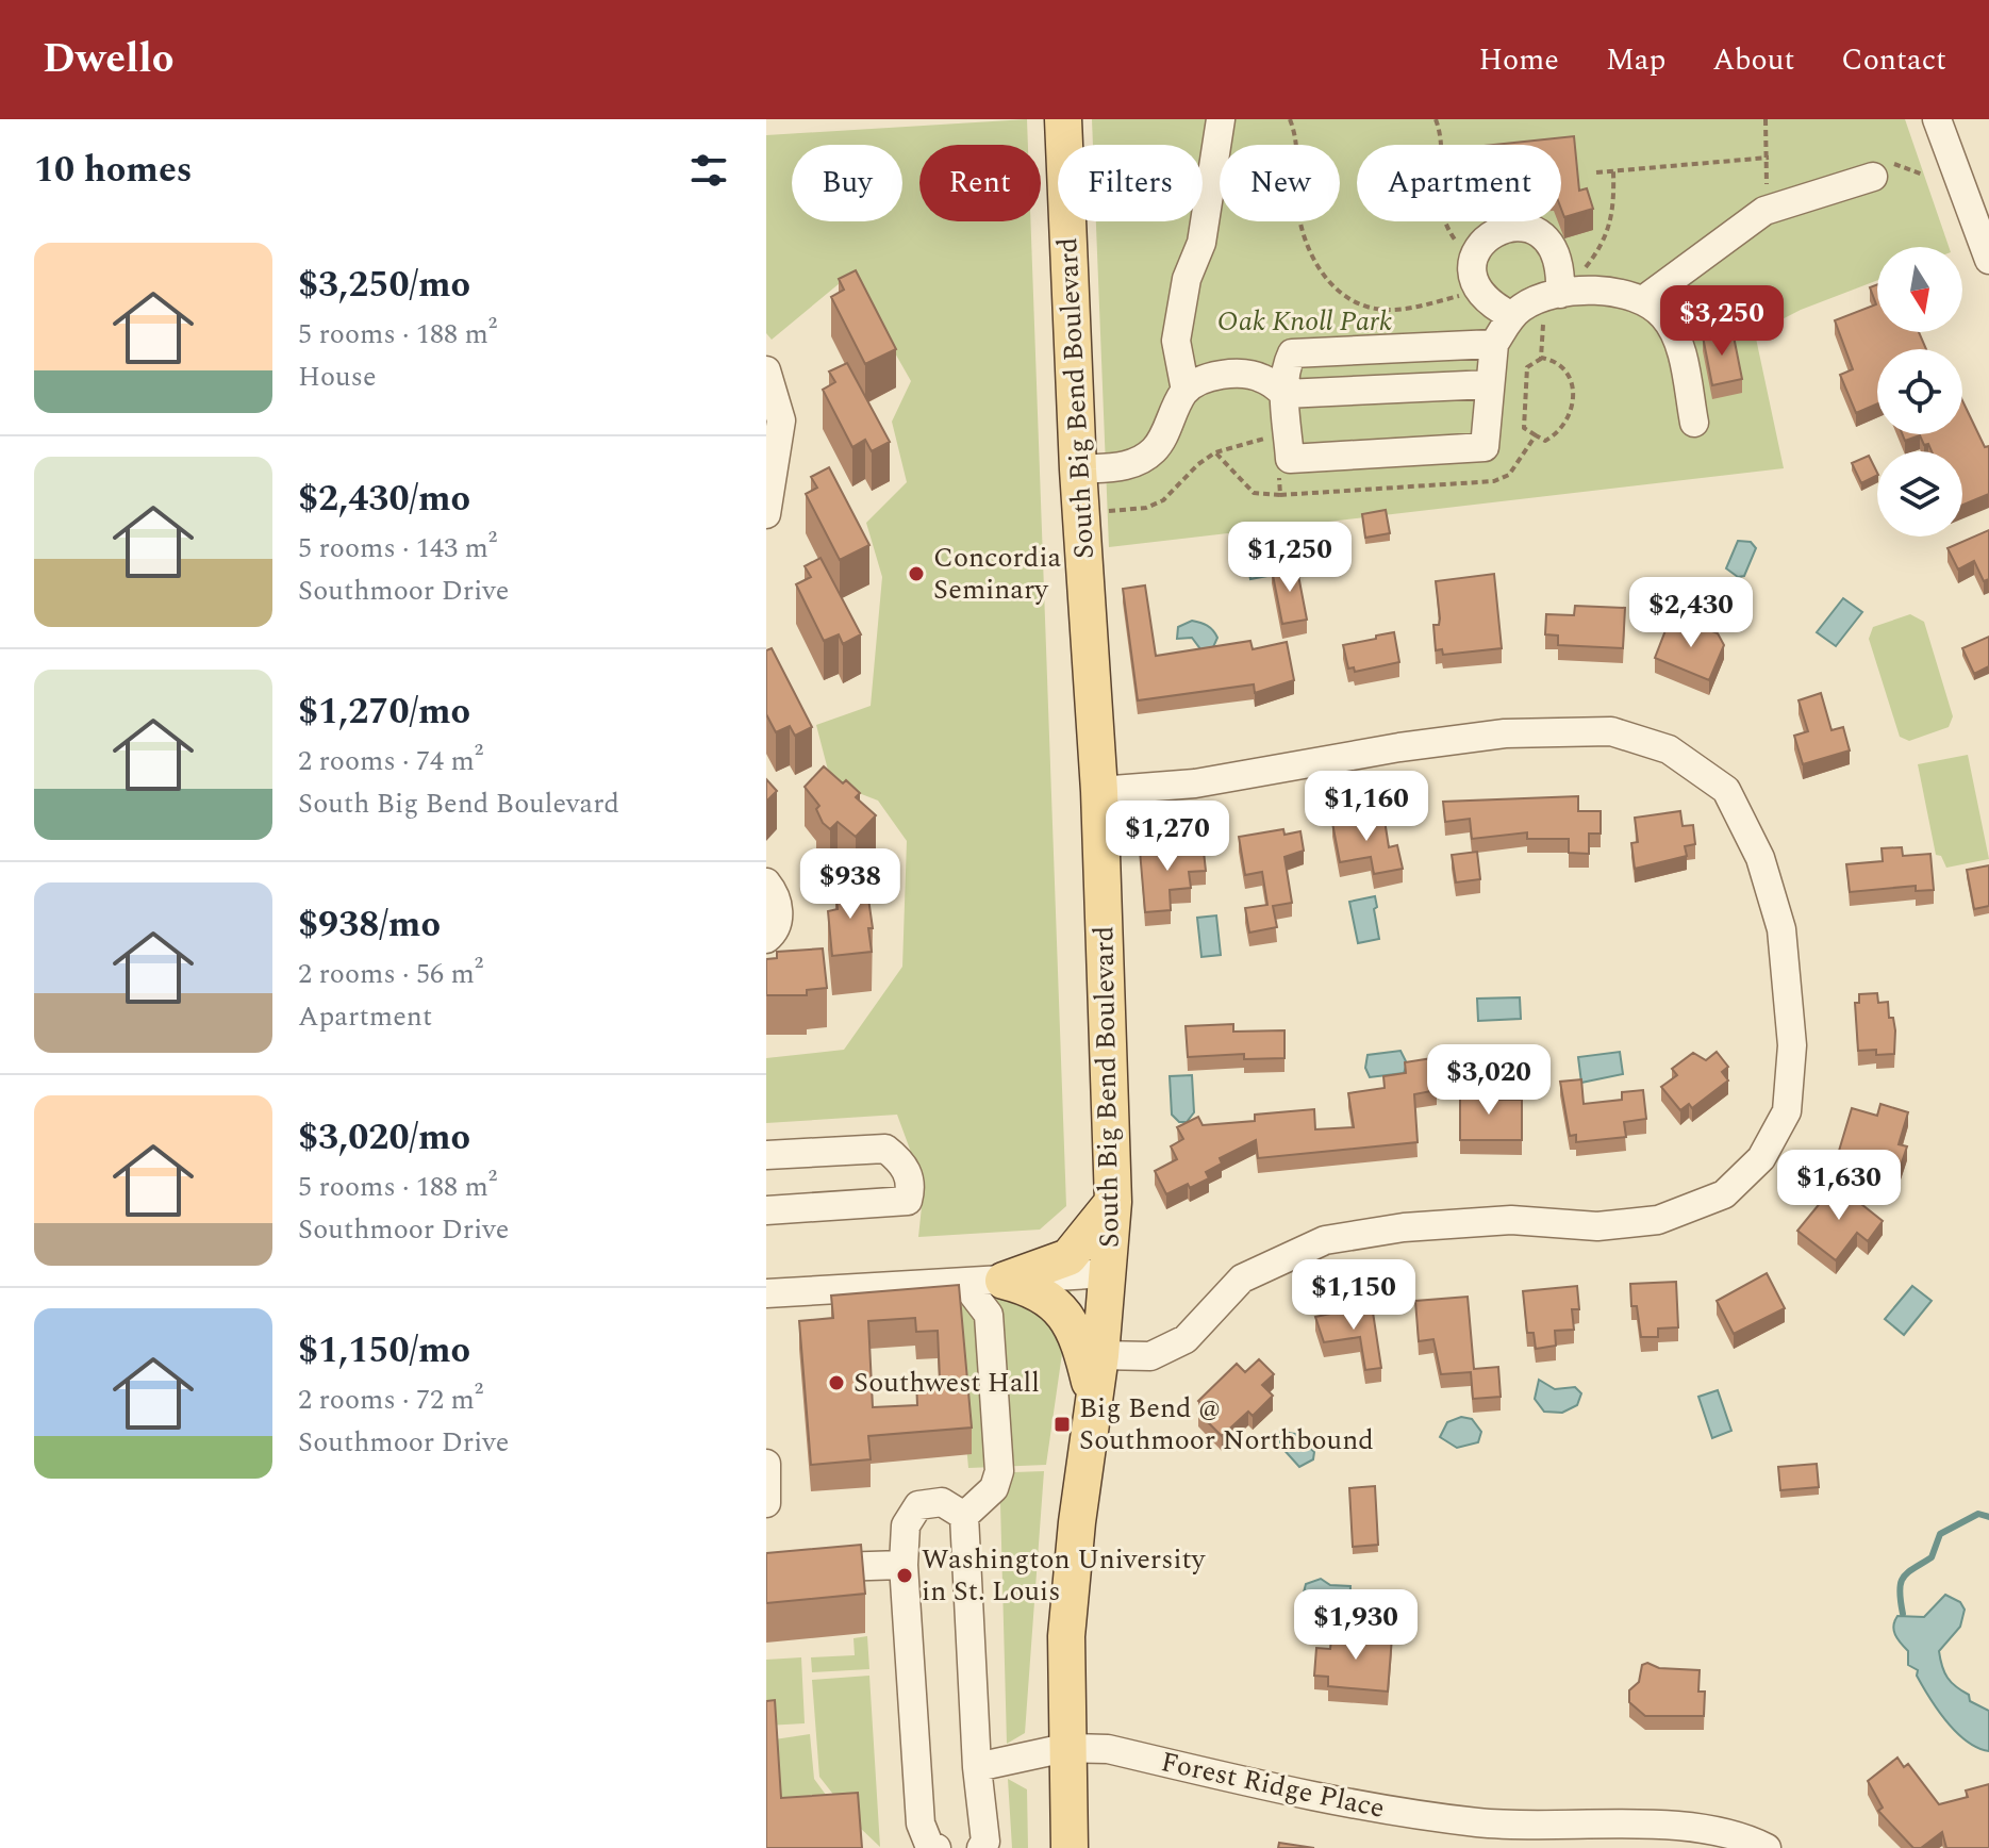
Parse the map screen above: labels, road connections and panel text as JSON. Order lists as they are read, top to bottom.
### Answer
{
  "streets": {
    "main road": ["South Big Bend Boulevard"],
    "street": ["Forest Ridge Place"]
  },
  "crossings": [
    ["South Big Bend Boulevard", "Forest Ridge Place"]
  ],
  "parks": ["Oak Knoll Park"],
  "places": {
    "other": ["Concordia Seminary", "Southwest Hall", "Washington University in St. Louis"],
    "transit": ["Big Bend @ Southmoor Northbound"]
  },
  "north": "bottom",
  "page": {
    "header": "Dwello",
    "nav": [
      "Home",
      "Map",
      "About",
      "Contact"
    ],
    "heading": "10 homes",
    "chip": [
      "Buy",
      "Rent",
      "Filters",
      "New",
      "Apartment"
    ],
    "list": [
      {
        "name": "$3,250/mo",
        "note": "5 rooms · 188 m² · House"
      },
      {
        "name": "$2,430/mo",
        "note": "5 rooms · 143 m² · Southmoor Drive"
      },
      {
        "name": "$1,270/mo",
        "note": "2 rooms · 74 m² · South Big Bend Boulevard"
      },
      {
        "name": "$938/mo",
        "note": "2 rooms · 56 m² · Apartment"
      },
      {
        "name": "$3,020/mo",
        "note": "5 rooms · 188 m² · Southmoor Drive"
      },
      {
        "name": "$1,150/mo",
        "note": "2 rooms · 72 m² · Southmoor Drive"
      }
    ],
    "price": [
      "$3,250",
      "$1,250",
      "$2,430",
      "$1,160",
      "$1,270",
      "$938",
      "$3,020",
      "$1,630",
      "$1,150",
      "$1,930"
    ]
  }
}
